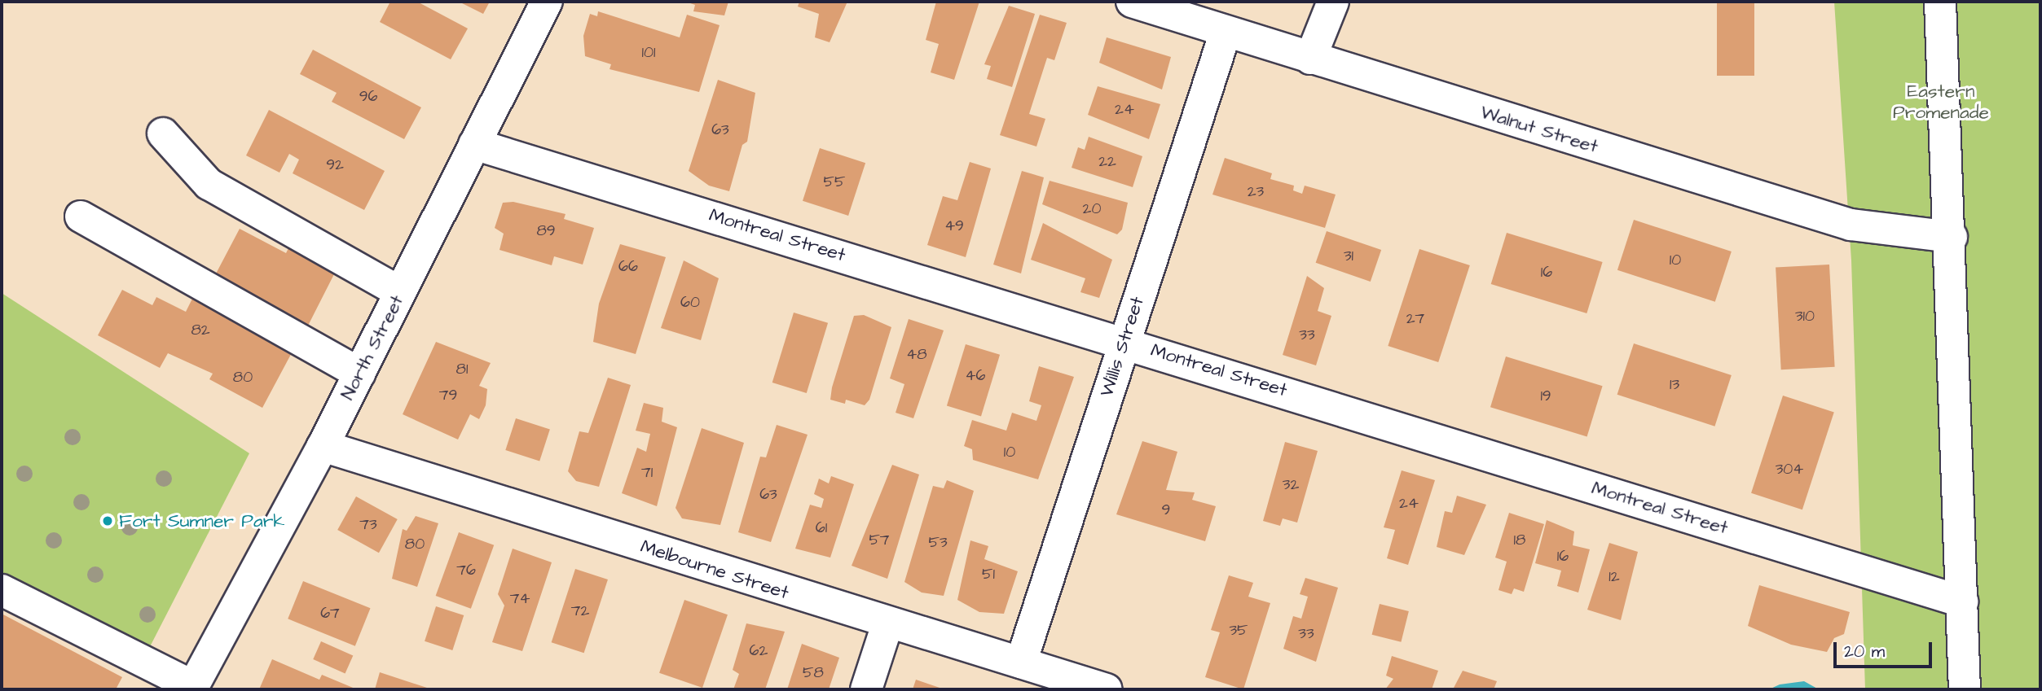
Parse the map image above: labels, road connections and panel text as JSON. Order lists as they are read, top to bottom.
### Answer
{
  "streets": {
    "street": [
      "Walnut Street",
      "Montreal Street",
      "Willis Street",
      "North Street",
      "Melbourne Street"
    ]
  },
  "crossings": [
    ["Walnut Street", "Willis Street"],
    ["Montreal Street", "Willis Street"],
    ["Montreal Street", "North Street"],
    ["Willis Street", "Melbourne Street"],
    ["North Street", "Melbourne Street"]
  ],
  "parks": ["Eastern Promenade"],
  "places": ["Fort Sumner Park"],
  "house_numbers": [
    "101",
    "96",
    "24",
    "63",
    "22",
    "92",
    "55",
    "23",
    "20",
    "49",
    "89",
    "31",
    "10",
    "66",
    "16",
    "60",
    "310",
    "27",
    "82",
    "33",
    "48",
    "81",
    "46",
    "80",
    "13",
    "79",
    "19",
    "10",
    "304",
    "71",
    "32",
    "63",
    "24",
    "9",
    "73",
    "61",
    "57",
    "18",
    "53",
    "80",
    "16",
    "76",
    "51",
    "12",
    "74",
    "72",
    "67",
    "35",
    "33",
    "62",
    "58"
  ],
  "scale_bar": "20 m"
}
